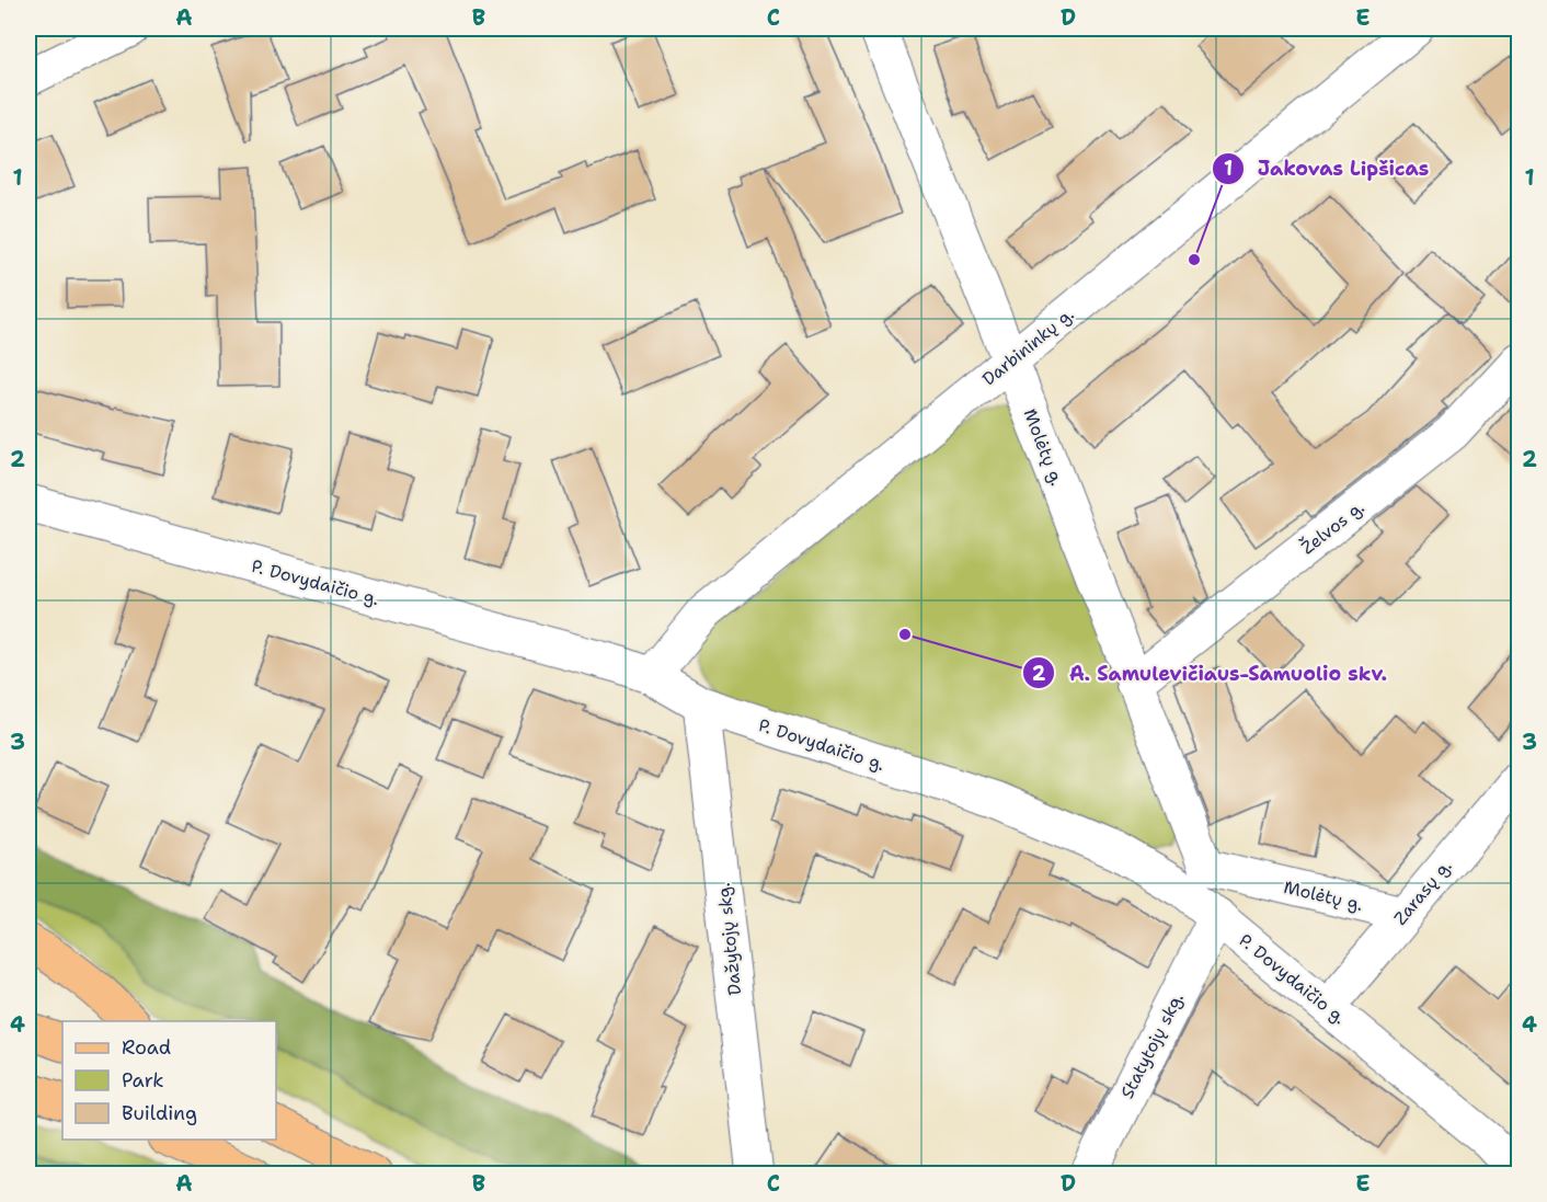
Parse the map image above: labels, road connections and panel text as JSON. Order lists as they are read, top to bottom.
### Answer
{
  "streets": {
    "street": [
      "Darbininkų g.",
      "Molėtų g.",
      "Želvos g.",
      "P. Dovydaičio g.",
      "Zarasų g.",
      "Dažytojų skg.",
      "Statytojų skg."
    ]
  },
  "crossings": [
    ["Darbininkų g.", "Molėtų g."],
    ["Darbininkų g.", "P. Dovydaičio g."],
    ["Molėtų g.", "Želvos g."],
    ["Molėtų g.", "P. Dovydaičio g."],
    ["Molėtų g.", "Zarasų g."],
    ["P. Dovydaičio g.", "Zarasų g."],
    ["P. Dovydaičio g.", "Dažytojų skg."],
    ["P. Dovydaičio g.", "Statytojų skg."]
  ],
  "places": ["Jakovas Lipšicas", "A. Samulevičiaus-Samuolio skv."],
  "legend": ["Road", "Park", "Building"],
  "grid": {
    "columns": [
      "A",
      "B",
      "C",
      "D",
      "E"
    ],
    "rows": [
      "1",
      "2",
      "3",
      "4"
    ]
  }
}
